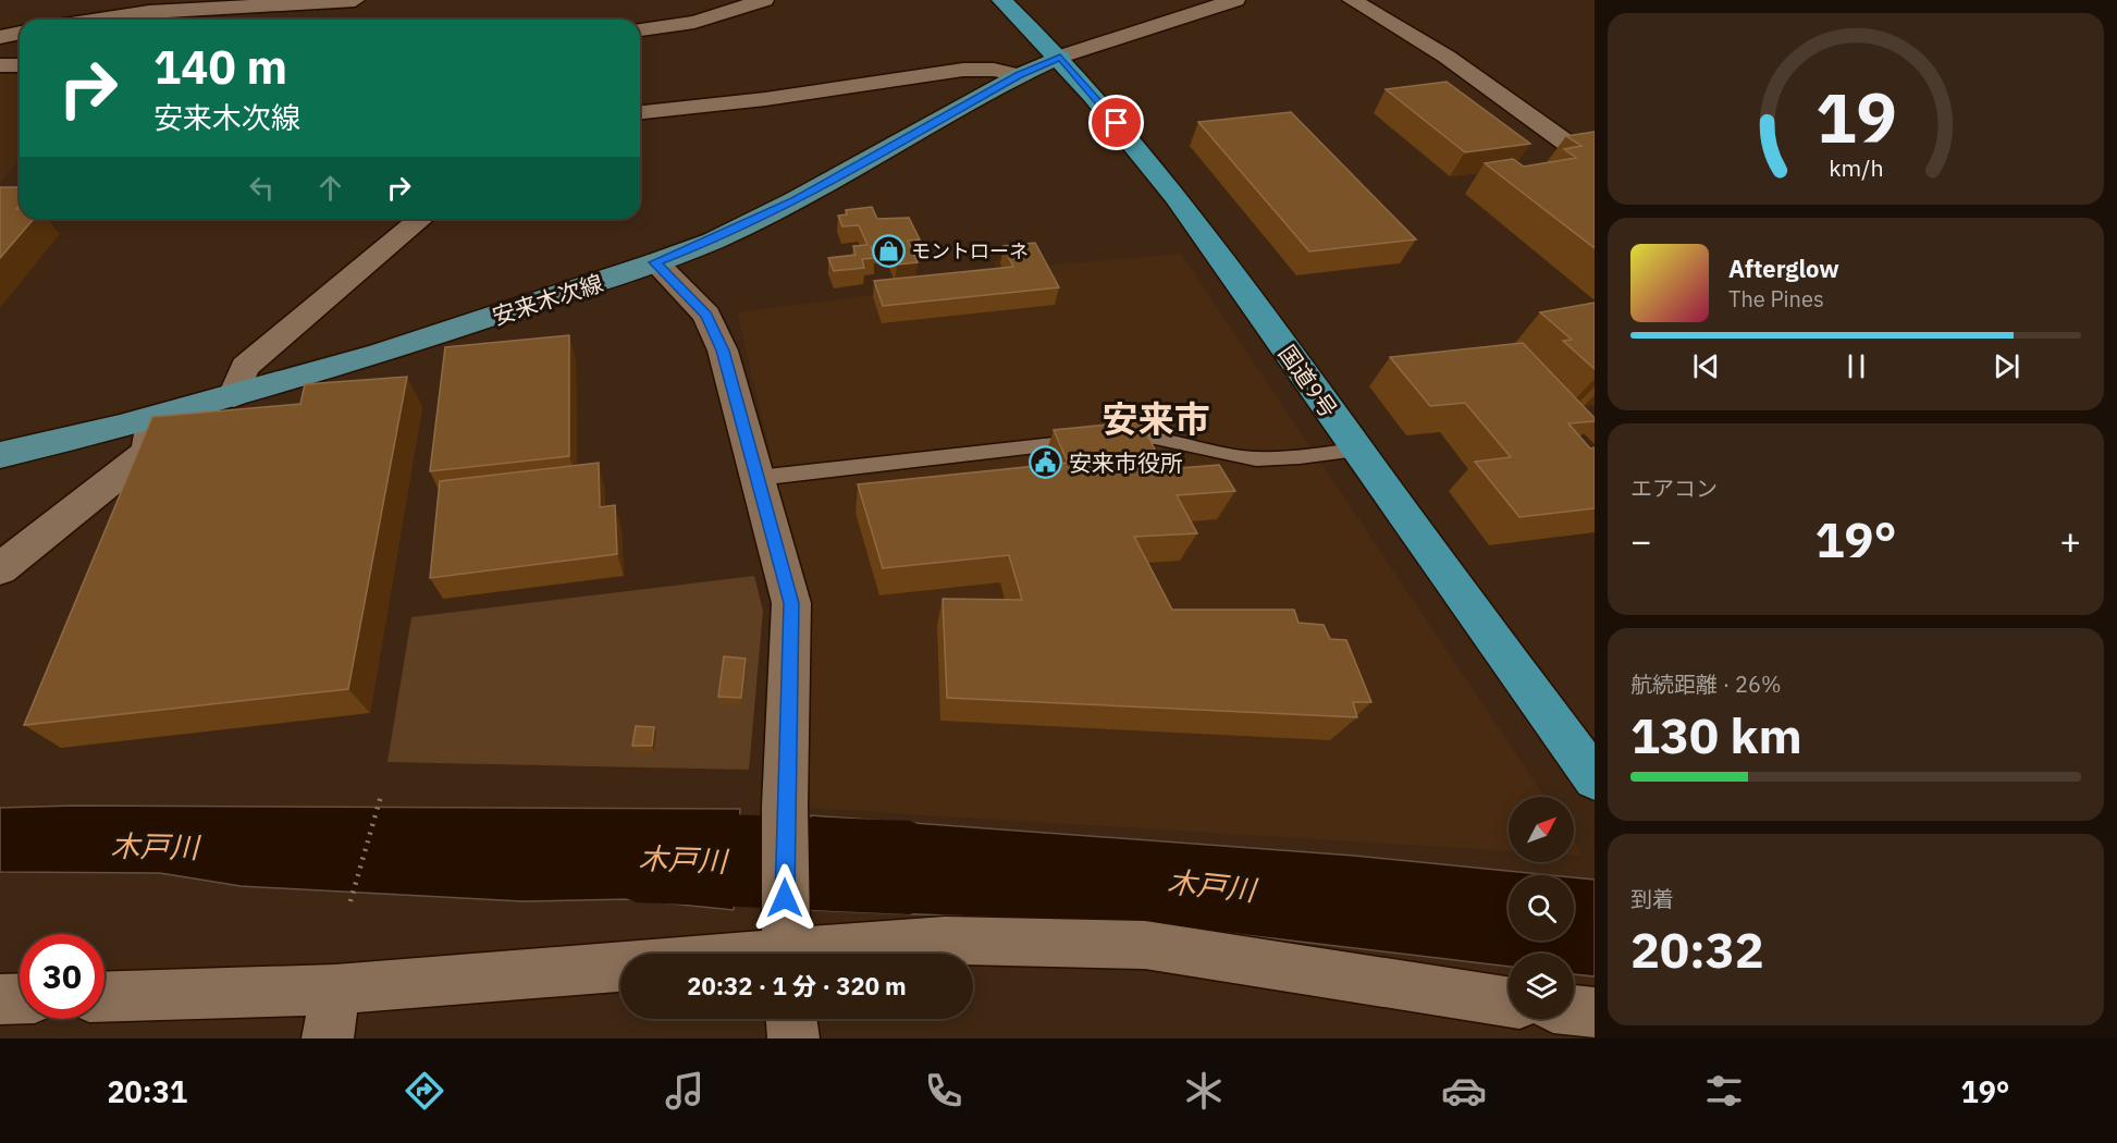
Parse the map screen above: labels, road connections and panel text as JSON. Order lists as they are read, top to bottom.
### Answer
{
  "streets": {
    "highway": ["国道9号"],
    "main road": ["安来木次線"]
  },
  "crossings": [
    ["安来木次線", "国道9号"]
  ],
  "districts": ["安来市"],
  "water": ["木戸川"],
  "places": {
    "shop": ["モントローネ"],
    "public building": ["安来市役所"]
  },
  "north": "top right",
  "page": {
    "turn": ["140 m", "安来木次線"],
    "song": ["Afterglow", "The Pines"],
    "tile": [
      "エアコン",
      ["航続距離 · 26%", "130 km"],
      ["到着", "20:32"]
    ],
    "heat": ["−", "19°", "+"],
    "limit": "30",
    "trip": "20:32 · 1 分 · 320 m",
    "tabs": ["20:31", "19°"],
    "gauge": ["19", "km/h"]
  }
}
